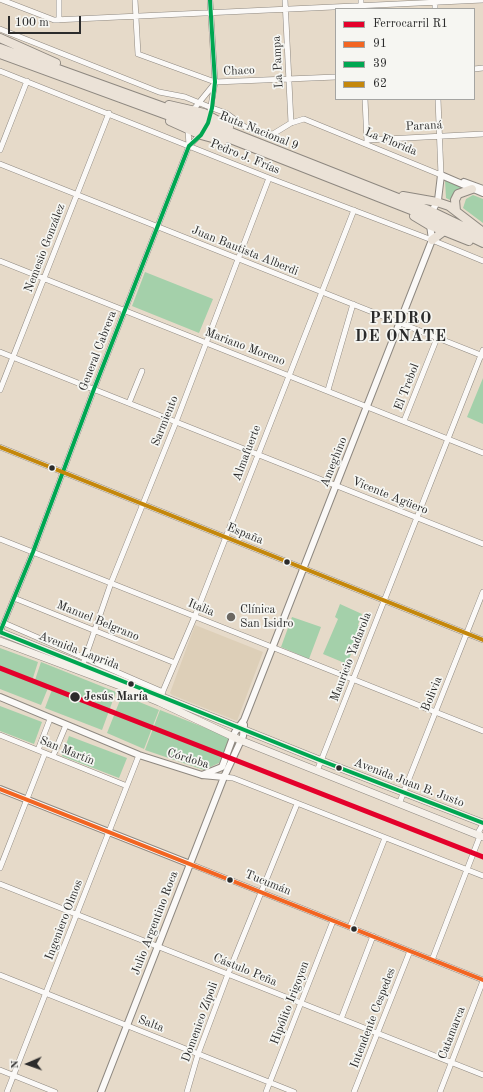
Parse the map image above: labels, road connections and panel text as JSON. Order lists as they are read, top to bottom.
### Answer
{
  "streets": {
    "highway": ["Ruta Nacional 9"],
    "main road": ["Avenida Laprida", "Avenida Juan B. Justo"],
    "street": [
      "La Pampa",
      "Chaco",
      "Paraná",
      "La Florida",
      "Pedro J. Frías",
      "Nemesio González",
      "Juan Bautista Alberdi",
      "Mariano Moreno",
      "General Cabrera",
      "El Trebol",
      "Sarmiento",
      "Almafuerte",
      "Ameghino",
      "Vicente Agüero",
      "España",
      "Italia",
      "Manuel Belgrano",
      "Mauricio Yadarola",
      "Bolivia",
      "San Martín",
      "Córdoba",
      "Tucumán",
      "Ingeniero Olmos",
      "Julio Argentino Roca",
      "Cástulo Peña",
      "Hipólito Irigoyen",
      "Intendente Cespedes",
      "Domenico Zípoli",
      "Salta",
      "Catamarca"
    ]
  },
  "crossings": [
    ["La Pampa", "Chaco"],
    ["La Pampa", "La Florida"],
    ["Paraná", "La Florida"],
    ["Pedro J. Frías", "Nemesio González"],
    ["Pedro J. Frías", "General Cabrera"],
    ["Pedro J. Frías", "Sarmiento"],
    ["Pedro J. Frías", "Almafuerte"],
    ["Pedro J. Frías", "Ameghino"],
    ["Nemesio González", "Juan Bautista Alberdi"],
    ["Nemesio González", "Mariano Moreno"],
    ["Nemesio González", "Vicente Agüero"],
    ["Juan Bautista Alberdi", "General Cabrera"],
    ["Juan Bautista Alberdi", "El Trebol"],
    ["Juan Bautista Alberdi", "Sarmiento"],
    ["Juan Bautista Alberdi", "Almafuerte"],
    ["Juan Bautista Alberdi", "Ameghino"],
    ["Juan Bautista Alberdi", "Mauricio Yadarola"],
    ["Mariano Moreno", "General Cabrera"],
    ["Mariano Moreno", "El Trebol"],
    ["Mariano Moreno", "Sarmiento"],
    ["Mariano Moreno", "Almafuerte"],
    ["Mariano Moreno", "Ameghino"],
    ["Mariano Moreno", "Mauricio Yadarola"],
    ["General Cabrera", "Vicente Agüero"],
    ["General Cabrera", "España"],
    ["General Cabrera", "Italia"],
    ["General Cabrera", "Manuel Belgrano"],
    ["General Cabrera", "Avenida Laprida"],
    ["Sarmiento", "Vicente Agüero"],
    ["Sarmiento", "España"],
    ["Sarmiento", "Italia"],
    ["Sarmiento", "Manuel Belgrano"],
    ["Sarmiento", "Avenida Laprida"],
    ["Almafuerte", "Vicente Agüero"],
    ["Almafuerte", "España"],
    ["Almafuerte", "Italia"],
    ["Almafuerte", "Manuel Belgrano"],
    ["Almafuerte", "Avenida Laprida"],
    ["Ameghino", "Vicente Agüero"],
    ["Ameghino", "España"],
    ["Ameghino", "Italia"],
    ["Ameghino", "Avenida Laprida"],
    ["Ameghino", "Avenida Juan B. Justo"],
    ["Ameghino", "Julio Argentino Roca"],
    ["Vicente Agüero", "Mauricio Yadarola"],
    ["España", "Mauricio Yadarola"],
    ["España", "Bolivia"],
    ["Italia", "Mauricio Yadarola"],
    ["Italia", "Bolivia"],
    ["Avenida Laprida", "Avenida Juan B. Justo"],
    ["Avenida Laprida", "Julio Argentino Roca"],
    ["Mauricio Yadarola", "Avenida Juan B. Justo"],
    ["Bolivia", "Avenida Juan B. Justo"],
    ["San Martín", "Ingeniero Olmos"],
    ["Córdoba", "Ingeniero Olmos"],
    ["Córdoba", "Julio Argentino Roca"],
    ["Córdoba", "Domenico Zípoli"],
    ["Avenida Juan B. Justo", "Julio Argentino Roca"],
    ["Tucumán", "Ingeniero Olmos"],
    ["Tucumán", "Julio Argentino Roca"],
    ["Tucumán", "Hipólito Irigoyen"],
    ["Tucumán", "Intendente Cespedes"],
    ["Tucumán", "Domenico Zípoli"],
    ["Tucumán", "Catamarca"],
    ["Ingeniero Olmos", "Cástulo Peña"],
    ["Ingeniero Olmos", "Salta"],
    ["Julio Argentino Roca", "Cástulo Peña"],
    ["Julio Argentino Roca", "Salta"],
    ["Cástulo Peña", "Hipólito Irigoyen"],
    ["Cástulo Peña", "Intendente Cespedes"],
    ["Cástulo Peña", "Domenico Zípoli"],
    ["Cástulo Peña", "Catamarca"],
    ["Hipólito Irigoyen", "Salta"],
    ["Domenico Zípoli", "Salta"]
  ],
  "districts": ["PEDRO DE ONATE"],
  "places": ["Clínica San Isidro", "Jesús María"],
  "lines": [
    "transit line 39",
    "transit line 62",
    "rail line R1",
    "transit line 91"
  ],
  "legend": [
    "Ferrocarril R1",
    "91",
    "39",
    "62"
  ],
  "scale_bar": "100 m",
  "north": "left"
}
